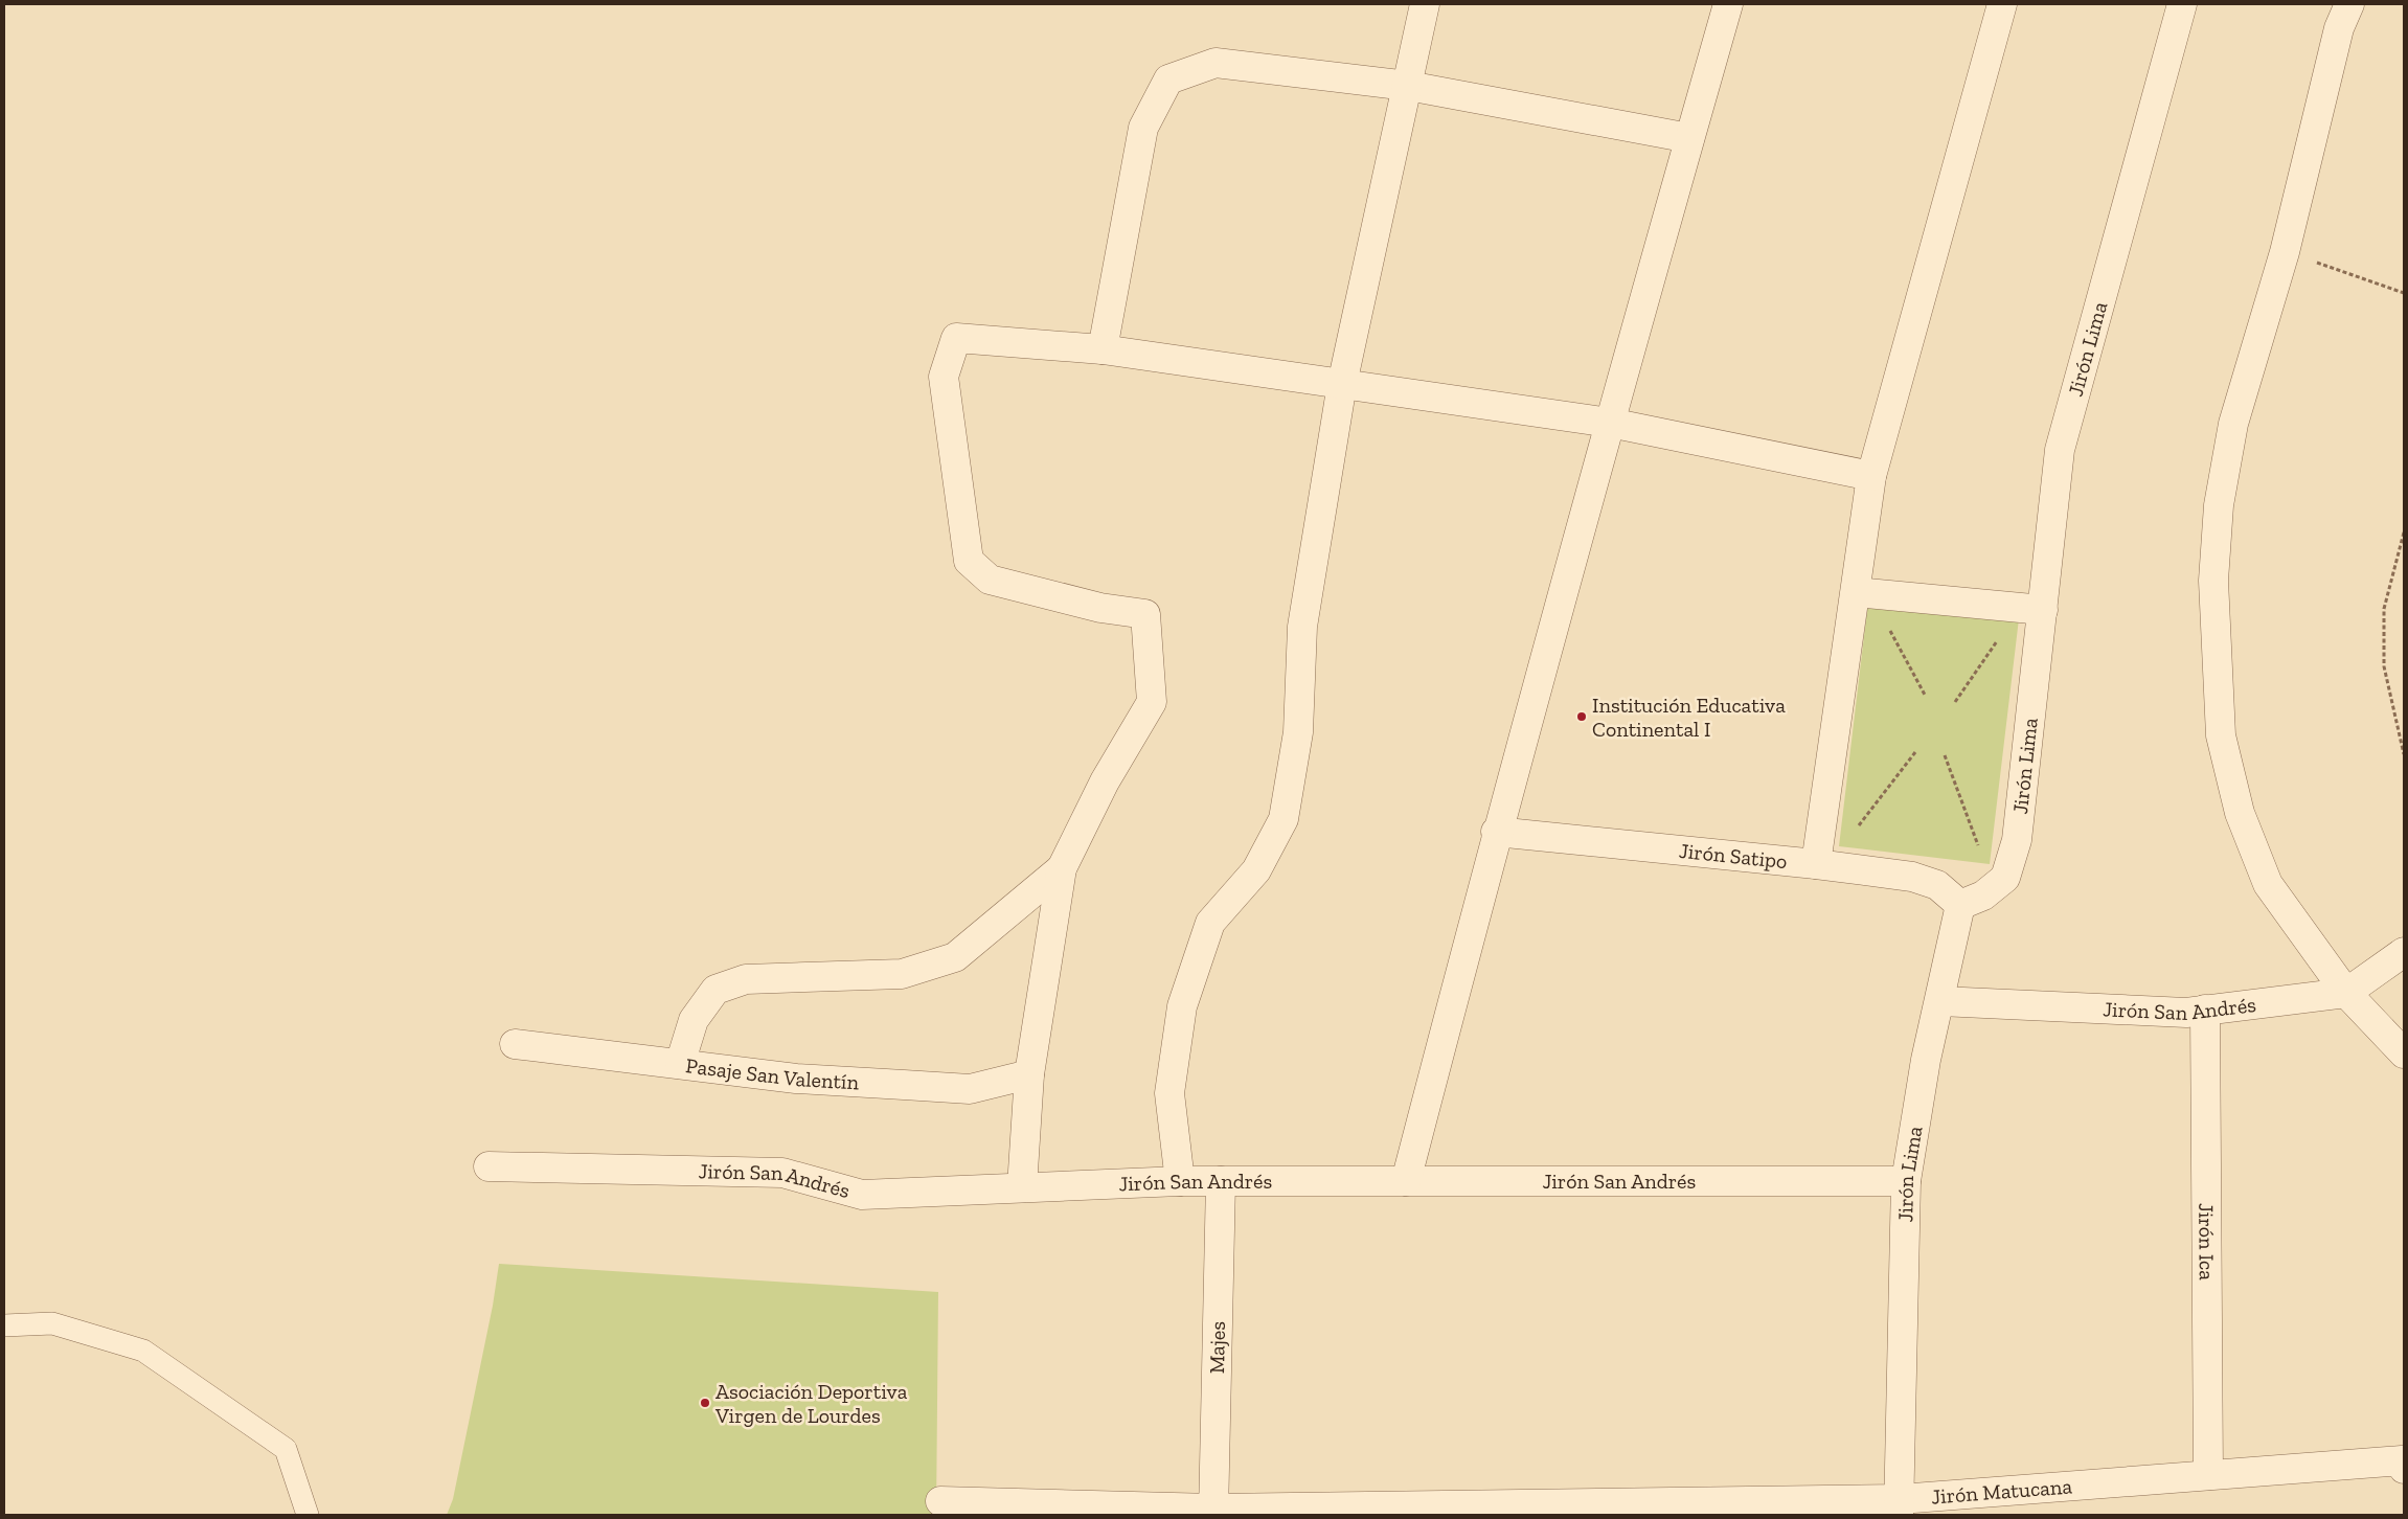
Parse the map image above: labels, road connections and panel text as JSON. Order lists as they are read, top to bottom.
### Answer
{
  "streets": {
    "street": [
      "Jirón Lima",
      "Jirón Satipo",
      "Jirón San Andrés",
      "Pasaje San Valentín",
      "Jirón Ica",
      "Majes",
      "Jirón Matucana"
    ]
  },
  "crossings": [
    ["Jirón Lima", "Jirón Satipo"],
    ["Jirón Lima", "Jirón San Andrés"],
    ["Jirón Lima", "Jirón Matucana"],
    ["Jirón San Andrés", "Jirón Ica"],
    ["Jirón San Andrés", "Majes"],
    ["Jirón Ica", "Jirón Matucana"],
    ["Majes", "Jirón Matucana"]
  ],
  "places": ["Institución Educativa Continental I", "Asociación Deportiva Virgen de Lourdes"]
}
